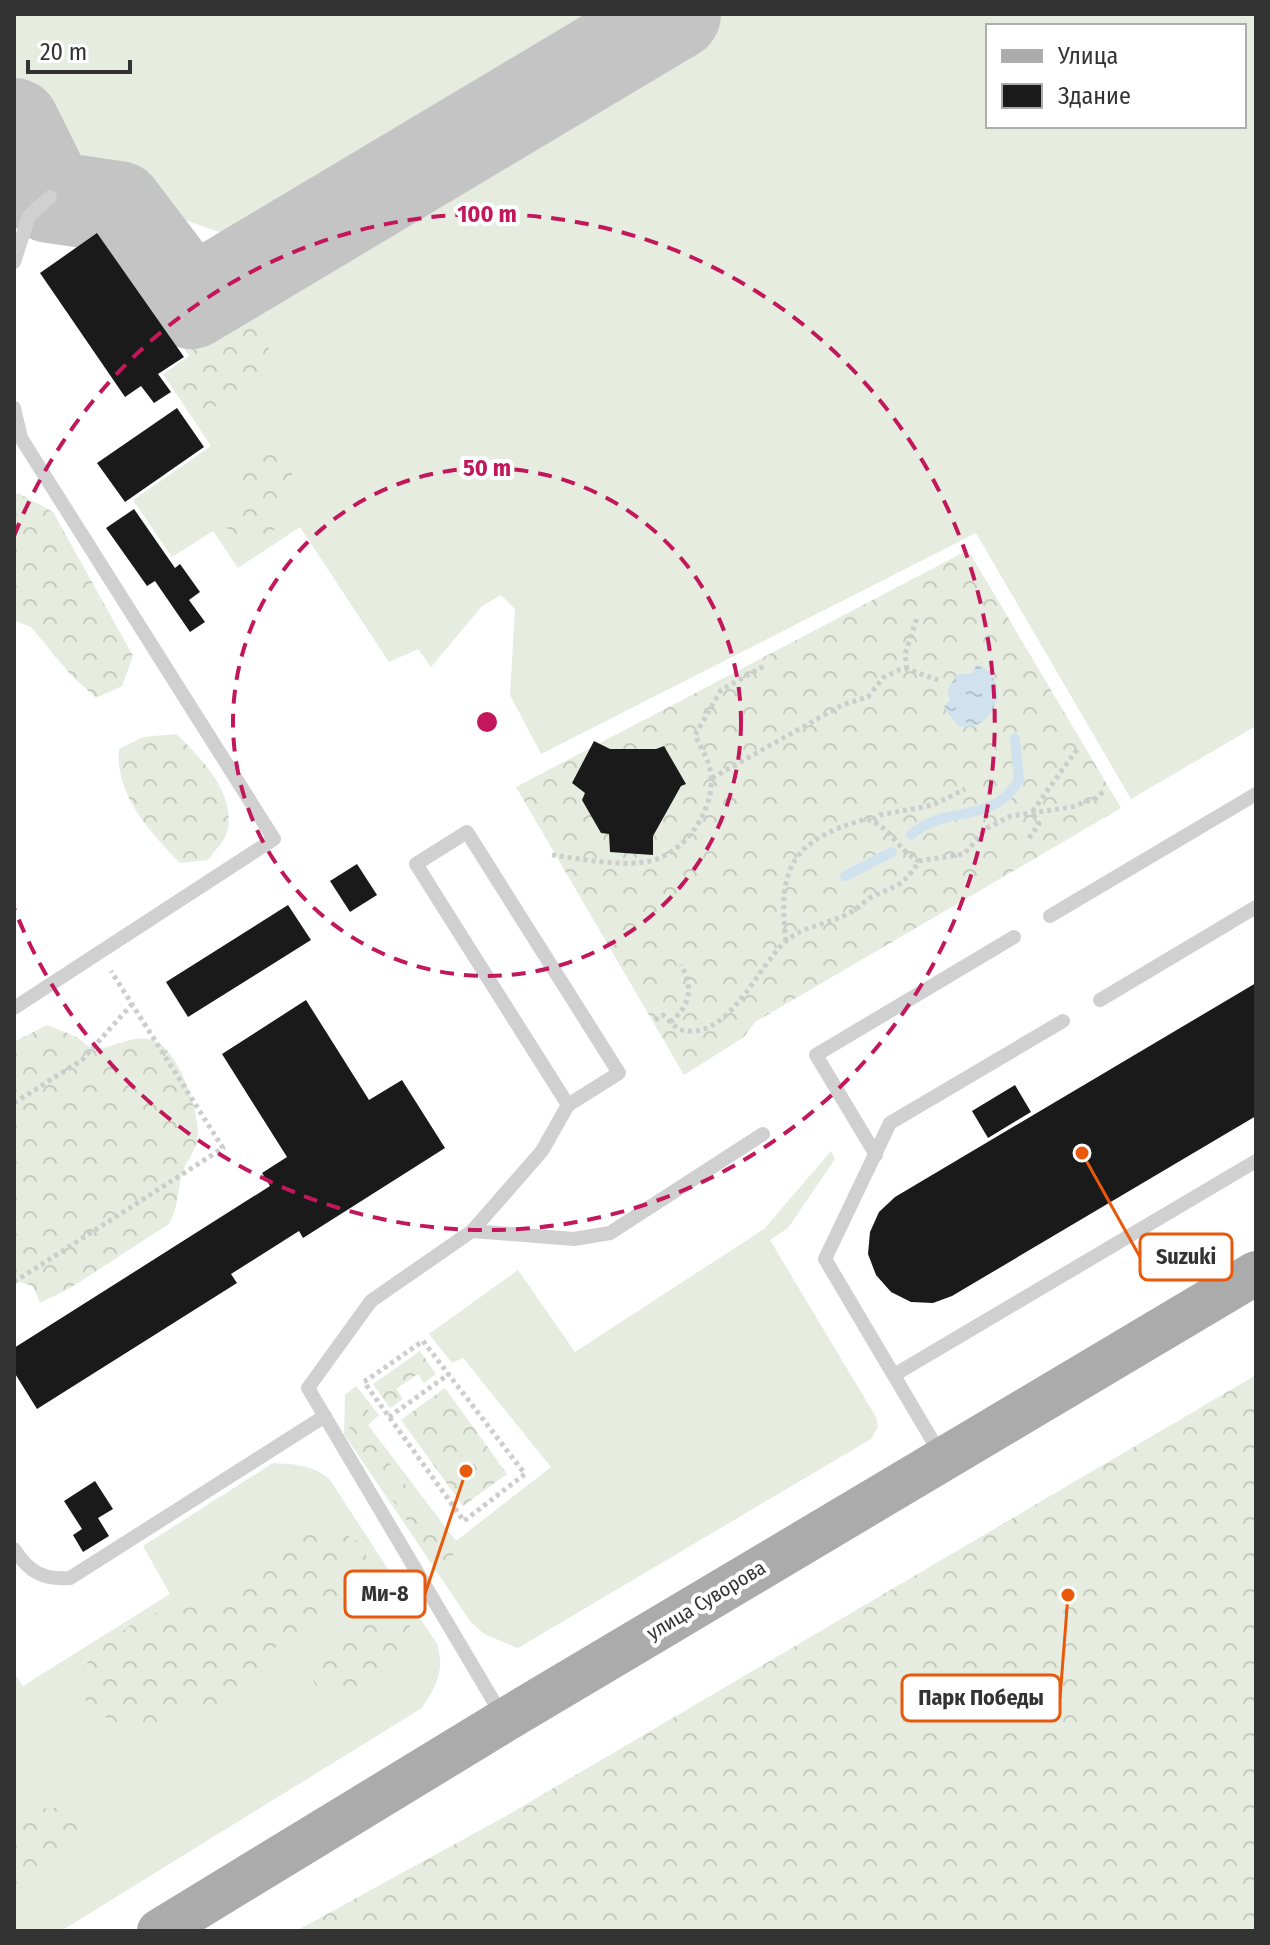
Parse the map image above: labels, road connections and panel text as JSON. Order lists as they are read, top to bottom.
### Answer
{
  "streets": {
    "main road": ["улица Суворова"]
  },
  "places": ["Suzuki", "Ми-8", "Парк Победы"],
  "legend": ["Улица", "Здание"],
  "scale_bar": "20 m",
  "rings": ["100 m", "50 m"]
}
